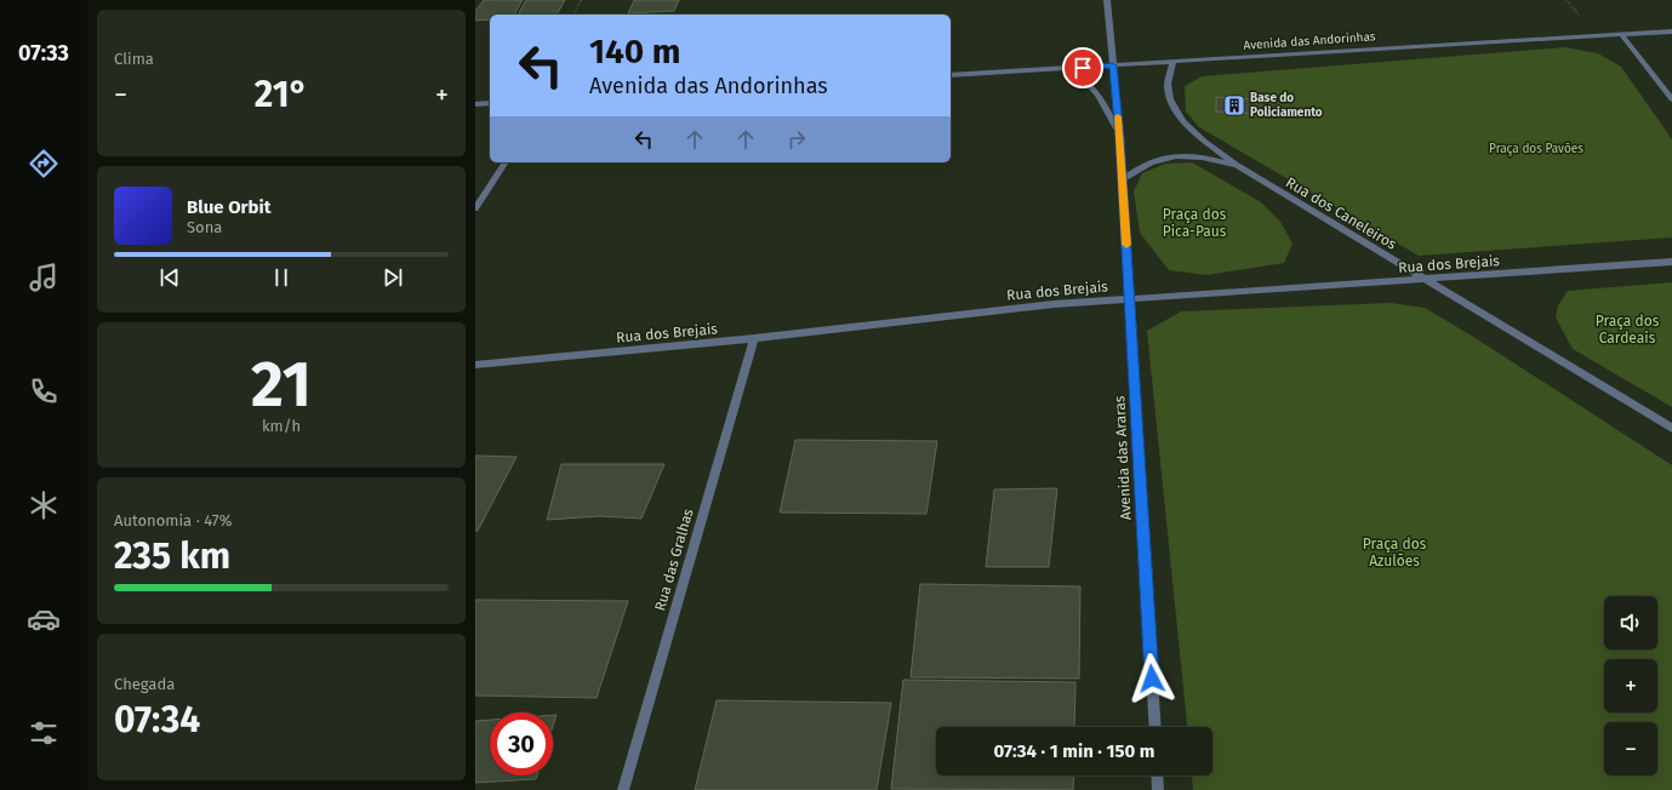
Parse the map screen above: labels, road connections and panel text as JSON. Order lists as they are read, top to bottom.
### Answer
{
  "streets": {
    "street": [
      "Avenida das Andorinhas",
      "Rua dos Caneleiros",
      "Rua dos Brejais",
      "Avenida das Araras",
      "Rua das Gralhas"
    ]
  },
  "crossings": [
    ["Avenida das Andorinhas", "Rua dos Caneleiros"],
    ["Avenida das Andorinhas", "Avenida das Araras"],
    ["Rua dos Caneleiros", "Rua dos Brejais"],
    ["Rua dos Brejais", "Avenida das Araras"],
    ["Rua dos Brejais", "Rua das Gralhas"]
  ],
  "parks": [
    "Praça dos Pavões",
    "Praça dos Pica-Paus",
    "Praça dos Cardeais",
    "Praça dos Azulões"
  ],
  "places": {
    "building": ["Base do Policiamento"]
  },
  "page": {
    "tabs": "07:33",
    "tile": [
      "Clima",
      ["21", "km/h"],
      ["Autonomia · 47%", "235 km"],
      ["Chegada", "07:34"]
    ],
    "turn": ["140 m", "Avenida das Andorinhas"],
    "heat": ["−", "21°", "+"],
    "song": ["Blue Orbit", "Sona"],
    "map_buttons": ["+", "−"],
    "limit": "30",
    "trip": "07:34 · 1 min · 150 m"
  }
}
